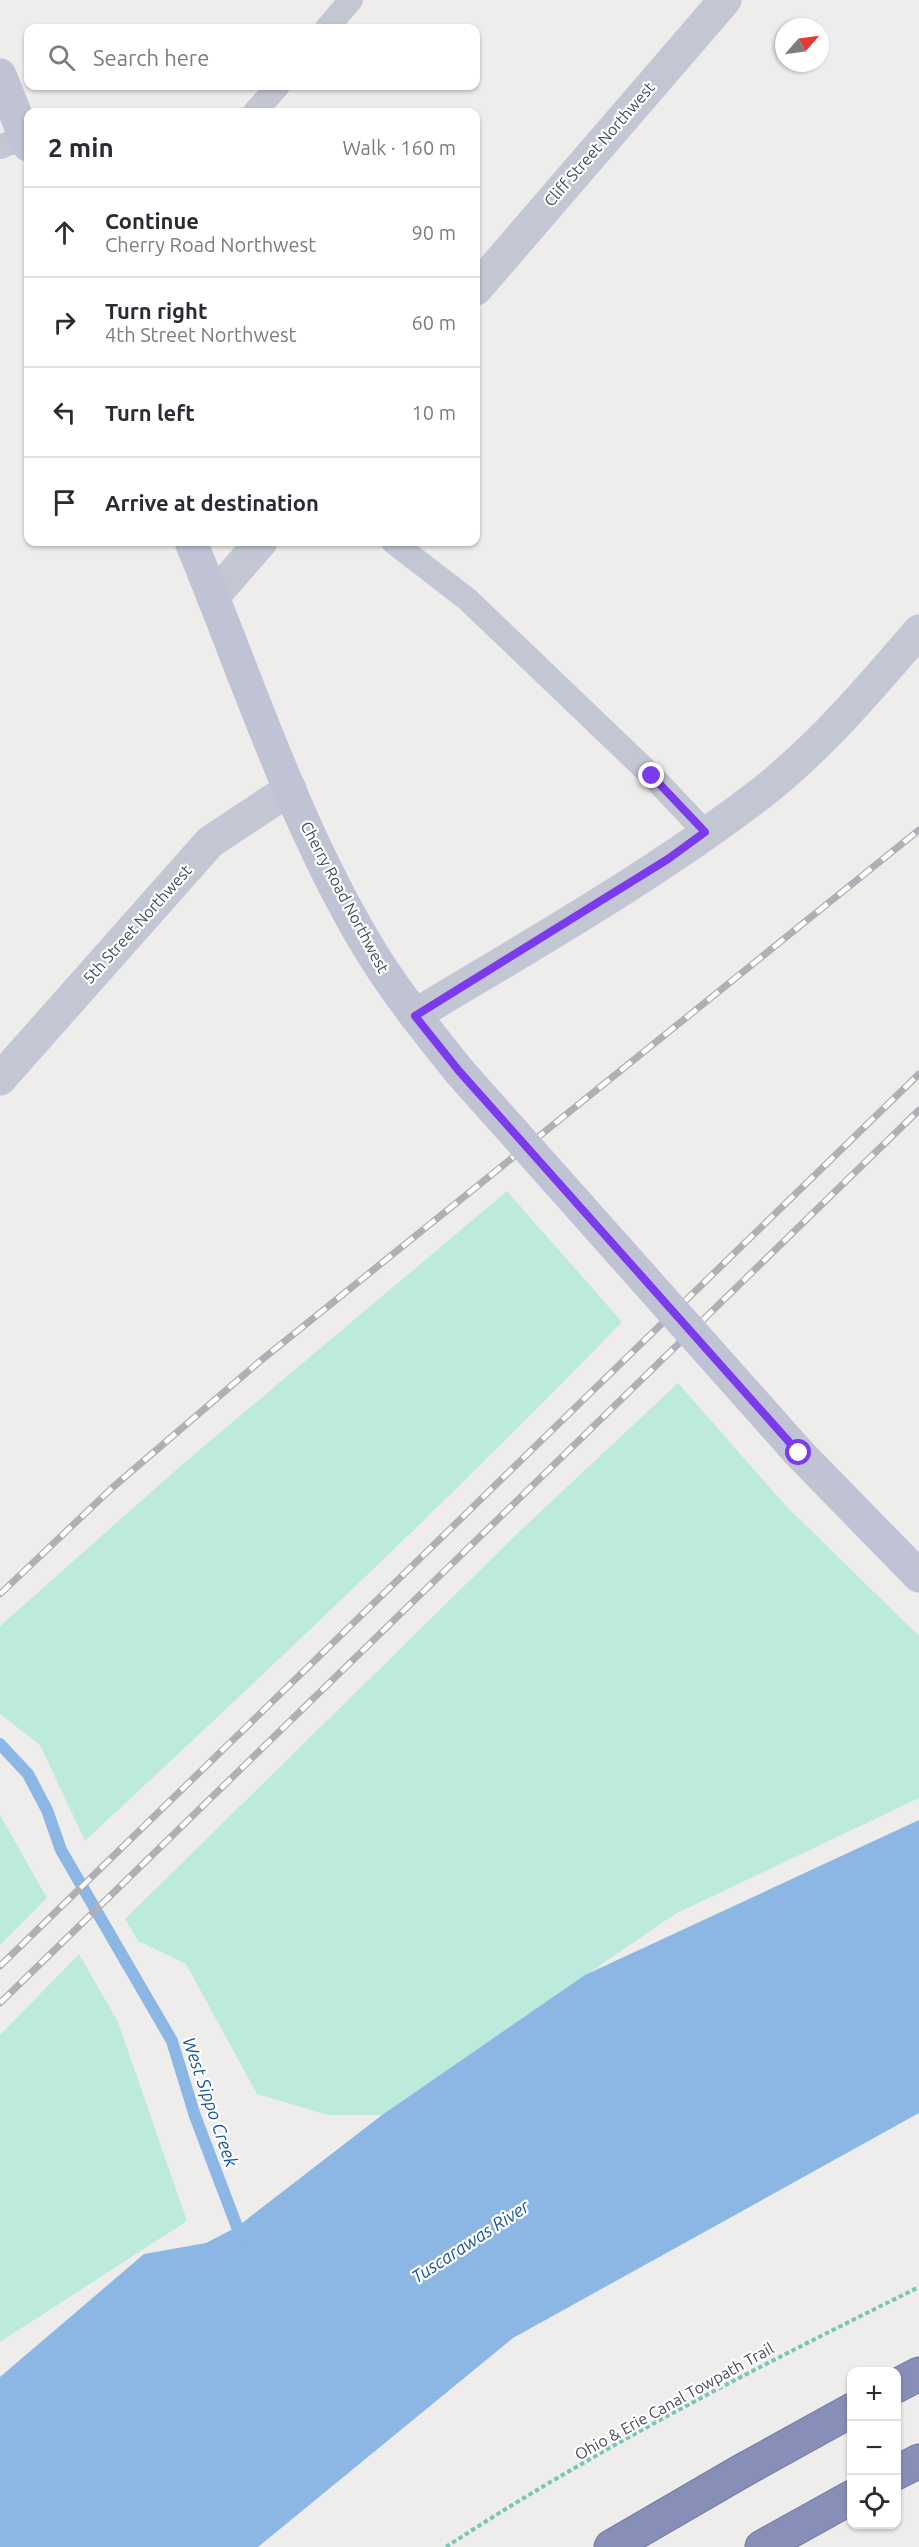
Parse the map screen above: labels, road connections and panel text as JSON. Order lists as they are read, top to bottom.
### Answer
{
  "streets": {
    "street": ["Cliff Street Northwest", "Cherry Road Northwest", "5th Street Northwest"],
    "path": ["Ohio & Erie Canal Towpath Trail"]
  },
  "crossings": [
    ["Cherry Road Northwest", "5th Street Northwest"]
  ],
  "water": ["West Sippo Creek", "Tuscarawas River"],
  "north": "top right",
  "page": {
    "search": "Search here",
    "heading": ["2 min", "Walk · 160 m"],
    "list": [
      ["Continue", "Cherry Road Northwest", "90 m"],
      ["Turn right", "4th Street Northwest", "60 m"],
      ["Turn left", "10 m"],
      "Arrive at destination"
    ],
    "map_buttons": ["+", "−"]
  }
}
